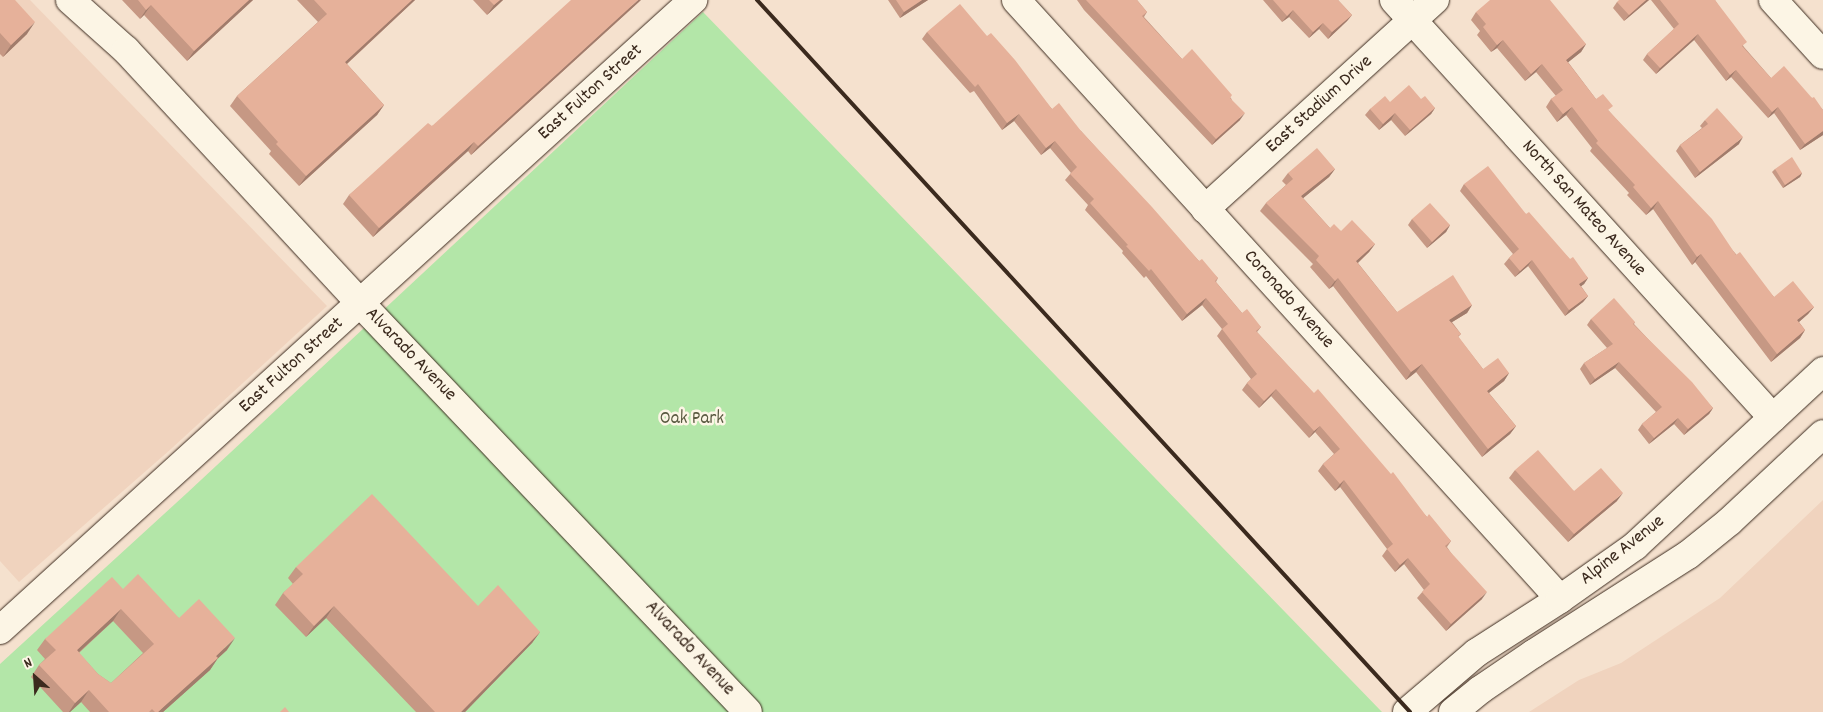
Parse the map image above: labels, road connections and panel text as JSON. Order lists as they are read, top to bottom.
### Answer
{
  "streets": {
    "street": [
      "East Fulton Street",
      "East Stadium Drive",
      "North San Mateo Avenue",
      "Coronado Avenue",
      "Alvarado Avenue",
      "Alpine Avenue"
    ]
  },
  "crossings": [
    ["East Fulton Street", "Alvarado Avenue"],
    ["East Stadium Drive", "North San Mateo Avenue"],
    ["East Stadium Drive", "Coronado Avenue"],
    ["North San Mateo Avenue", "Alpine Avenue"],
    ["Coronado Avenue", "Alpine Avenue"]
  ],
  "parks": ["Oak Park"],
  "north": "top left"
}
